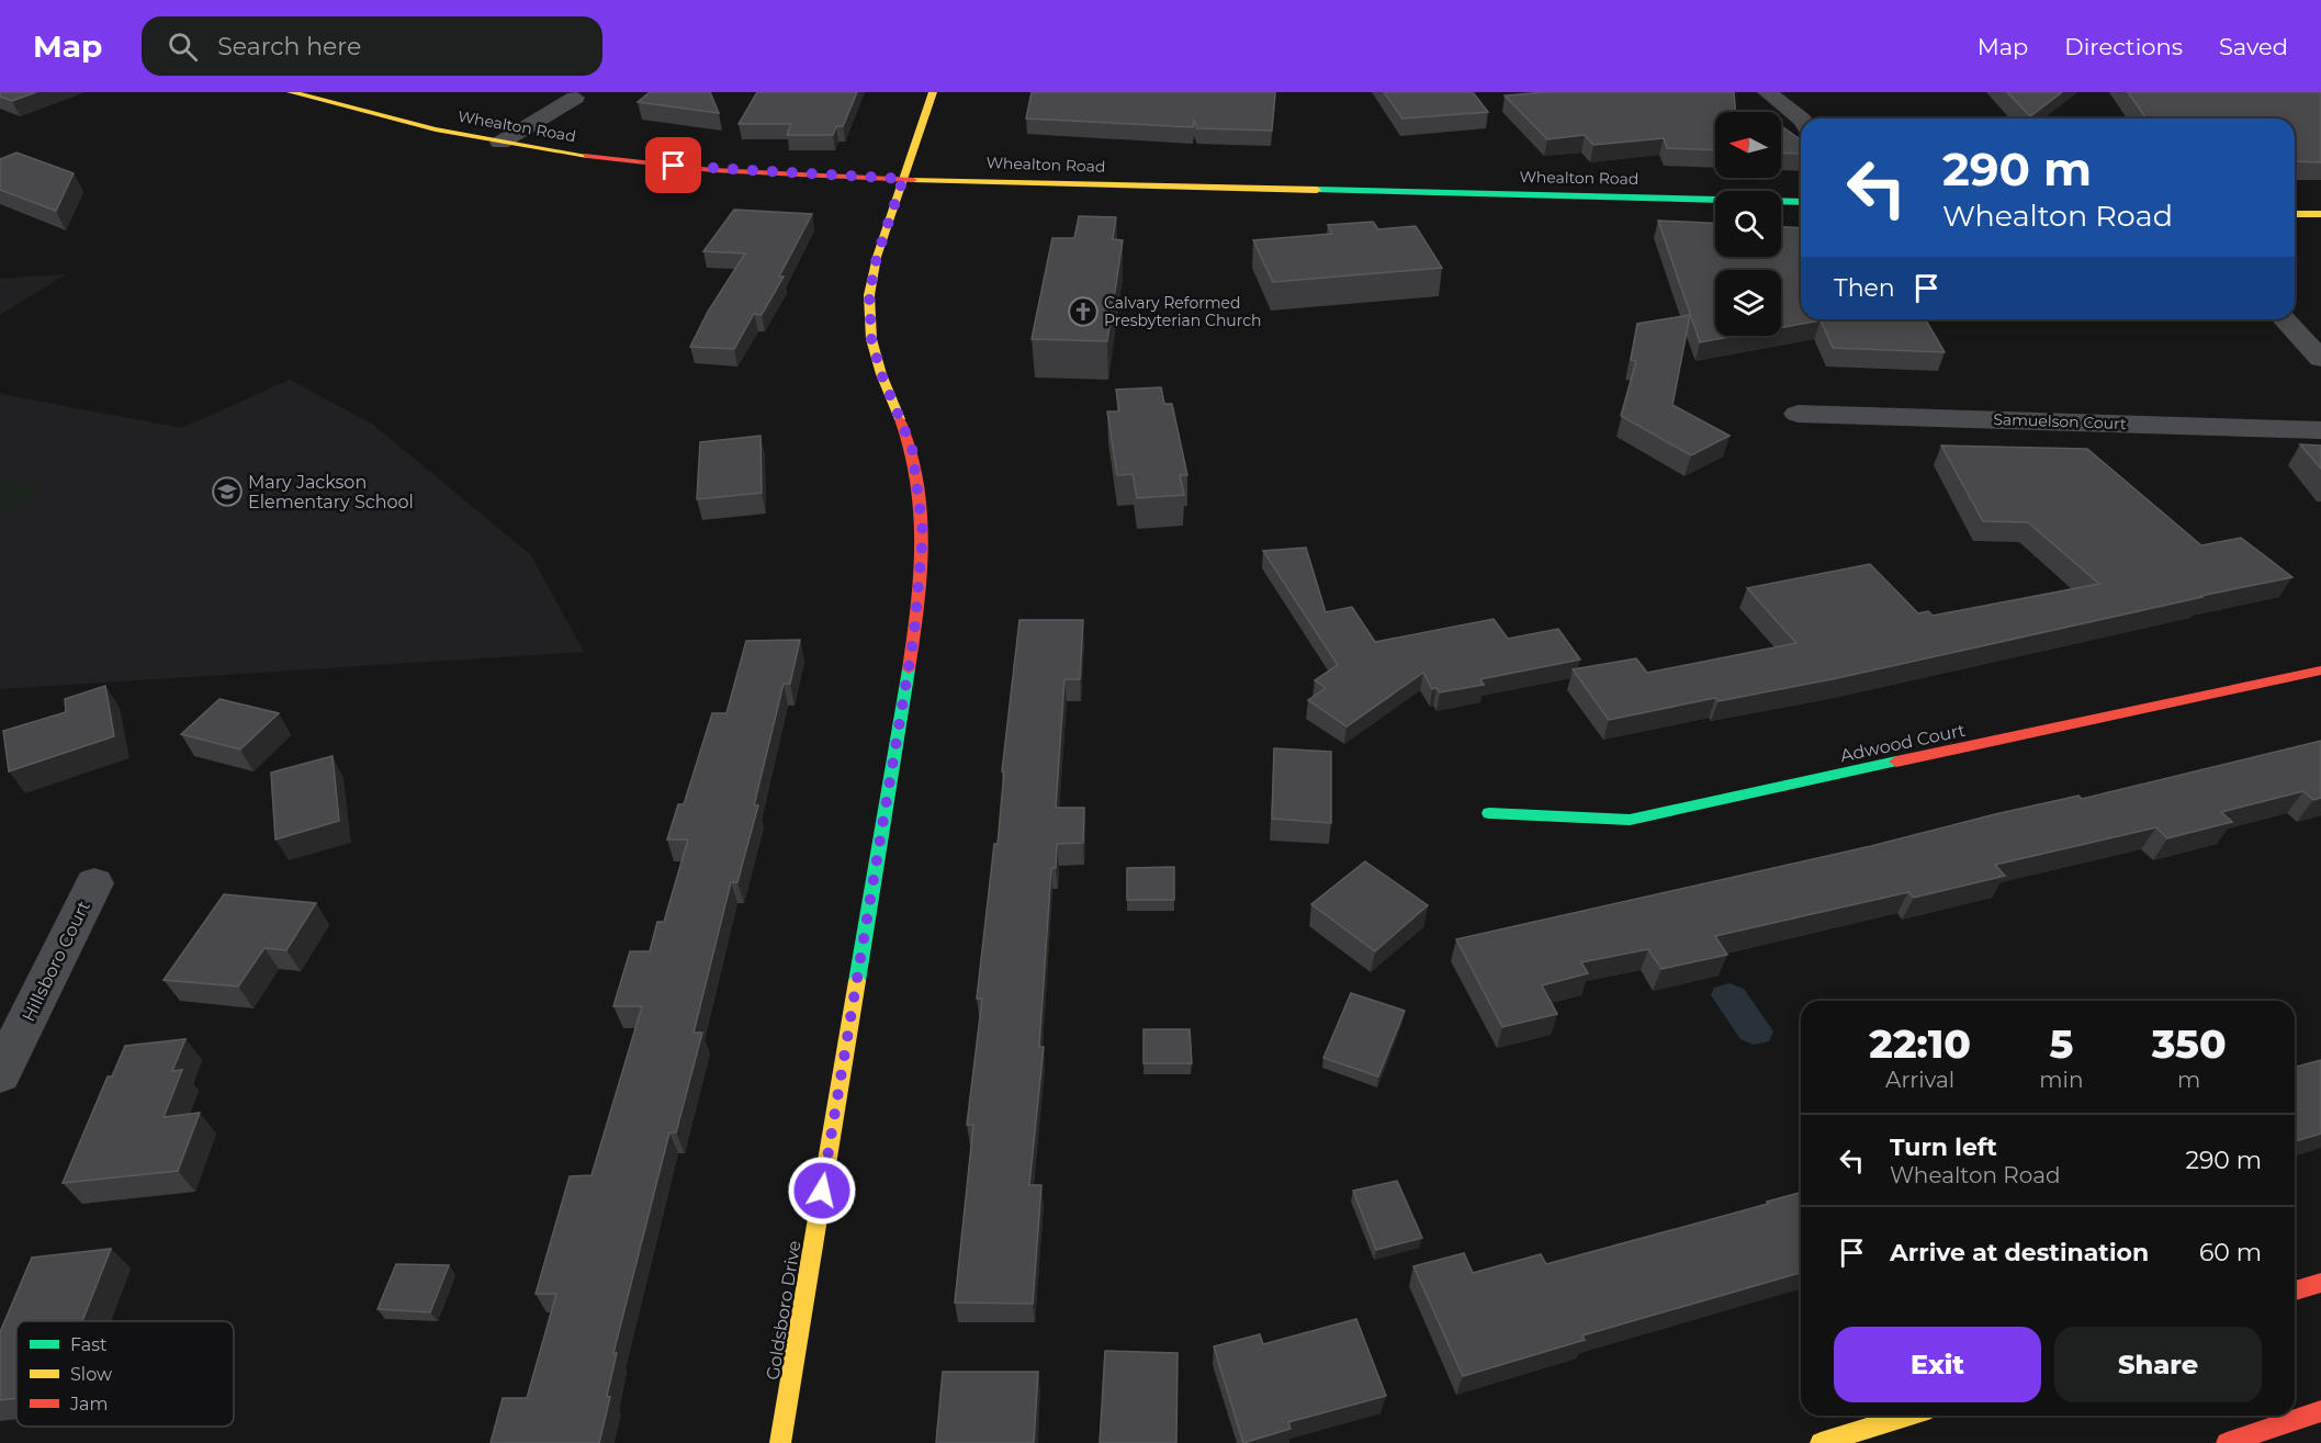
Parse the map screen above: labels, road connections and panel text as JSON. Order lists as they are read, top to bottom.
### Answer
{
  "streets": {
    "street": [
      "Whealton Road",
      "Samuelson Court",
      "Adwood Court",
      "Hillsboro Court",
      "Goldsboro Drive"
    ]
  },
  "crossings": [
    ["Whealton Road", "Goldsboro Drive"]
  ],
  "places": {
    "church": ["Calvary Reformed Presbyterian Church"],
    "school or university": ["Mary Jackson Elementary School"]
  },
  "legend": ["Fast", "Slow", "Jam"],
  "north": "left",
  "page": {
    "header": "Map",
    "search": "Search here",
    "nav": ["Map", "Directions", "Saved"],
    "turn": ["290 m", "Whealton Road"],
    "then": "Then",
    "eta": [
      "22:10",
      "Arrival",
      "5",
      "min",
      "350",
      "m"
    ],
    "list": [
      {
        "name": "Turn left",
        "note": "Whealton Road",
        "value": "290 m"
      },
      {
        "name": "Arrive at destination",
        "value": "60 m"
      }
    ],
    "buttons": ["Exit", "Share"]
  }
}
